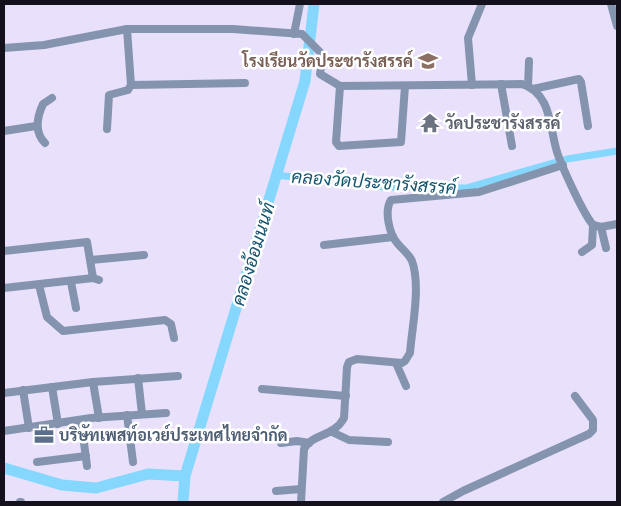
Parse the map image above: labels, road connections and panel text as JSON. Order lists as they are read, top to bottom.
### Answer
{
  "water": ["คลองวัดประชารังสรรค์", "คลองอ้อมนนท์"],
  "places": {
    "school or university": ["โรงเรียนวัดประชารังสรรค์"],
    "temple": ["วัดประชารังสรรค์"],
    "office": ["บริษัทเพสท์อเวย์ประเทศไทยจำกัด"]
  }
}
